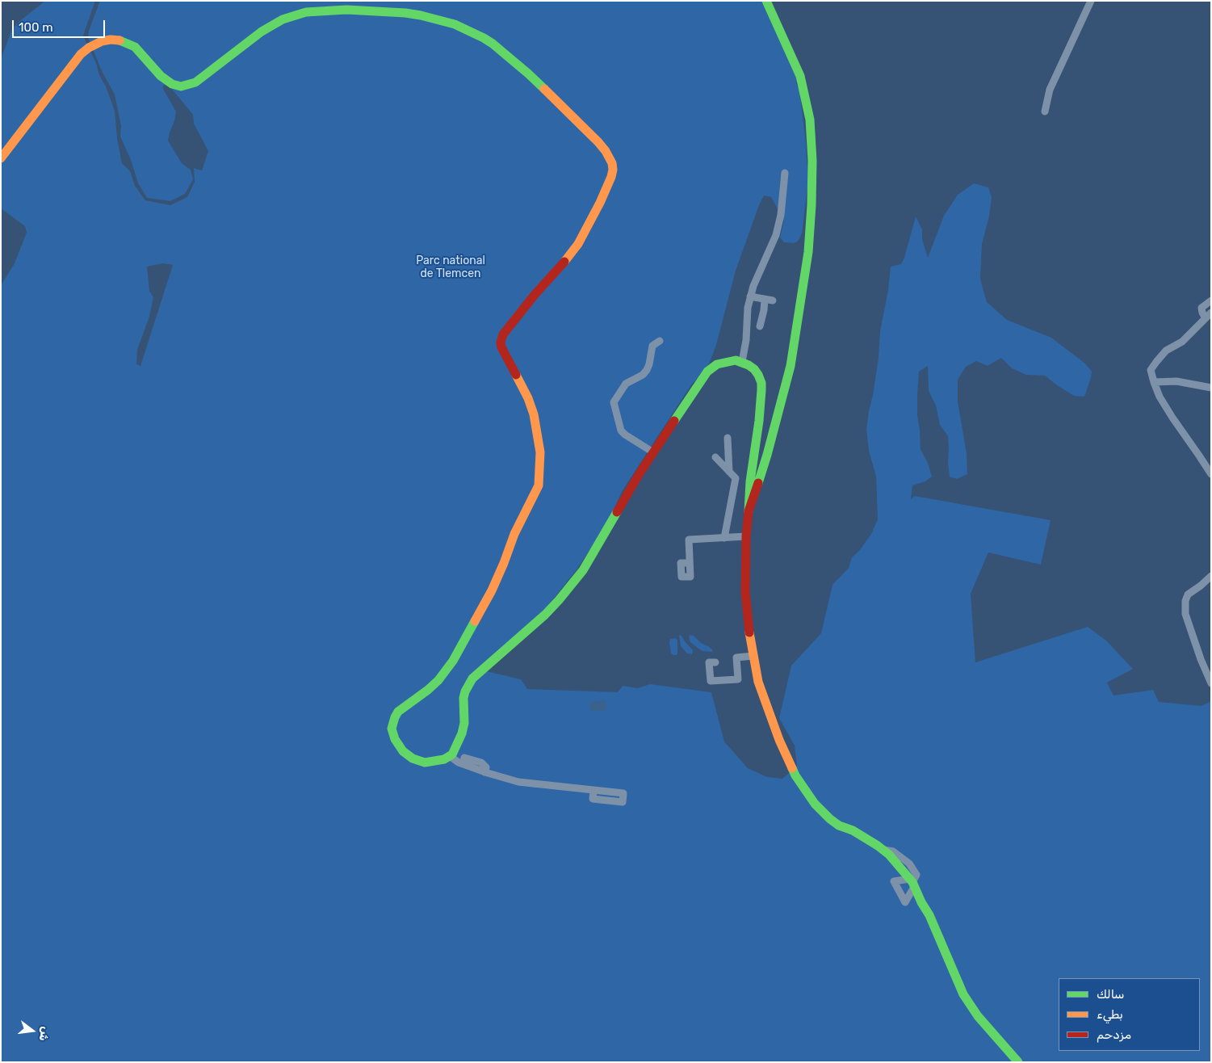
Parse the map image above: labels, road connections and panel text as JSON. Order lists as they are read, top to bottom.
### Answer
{
  "parks": ["Parc national de Tlemcen"],
  "legend": ["سالك", "بطيء", "مزدحم"],
  "scale_bar": "100 m",
  "north": "right"
}
